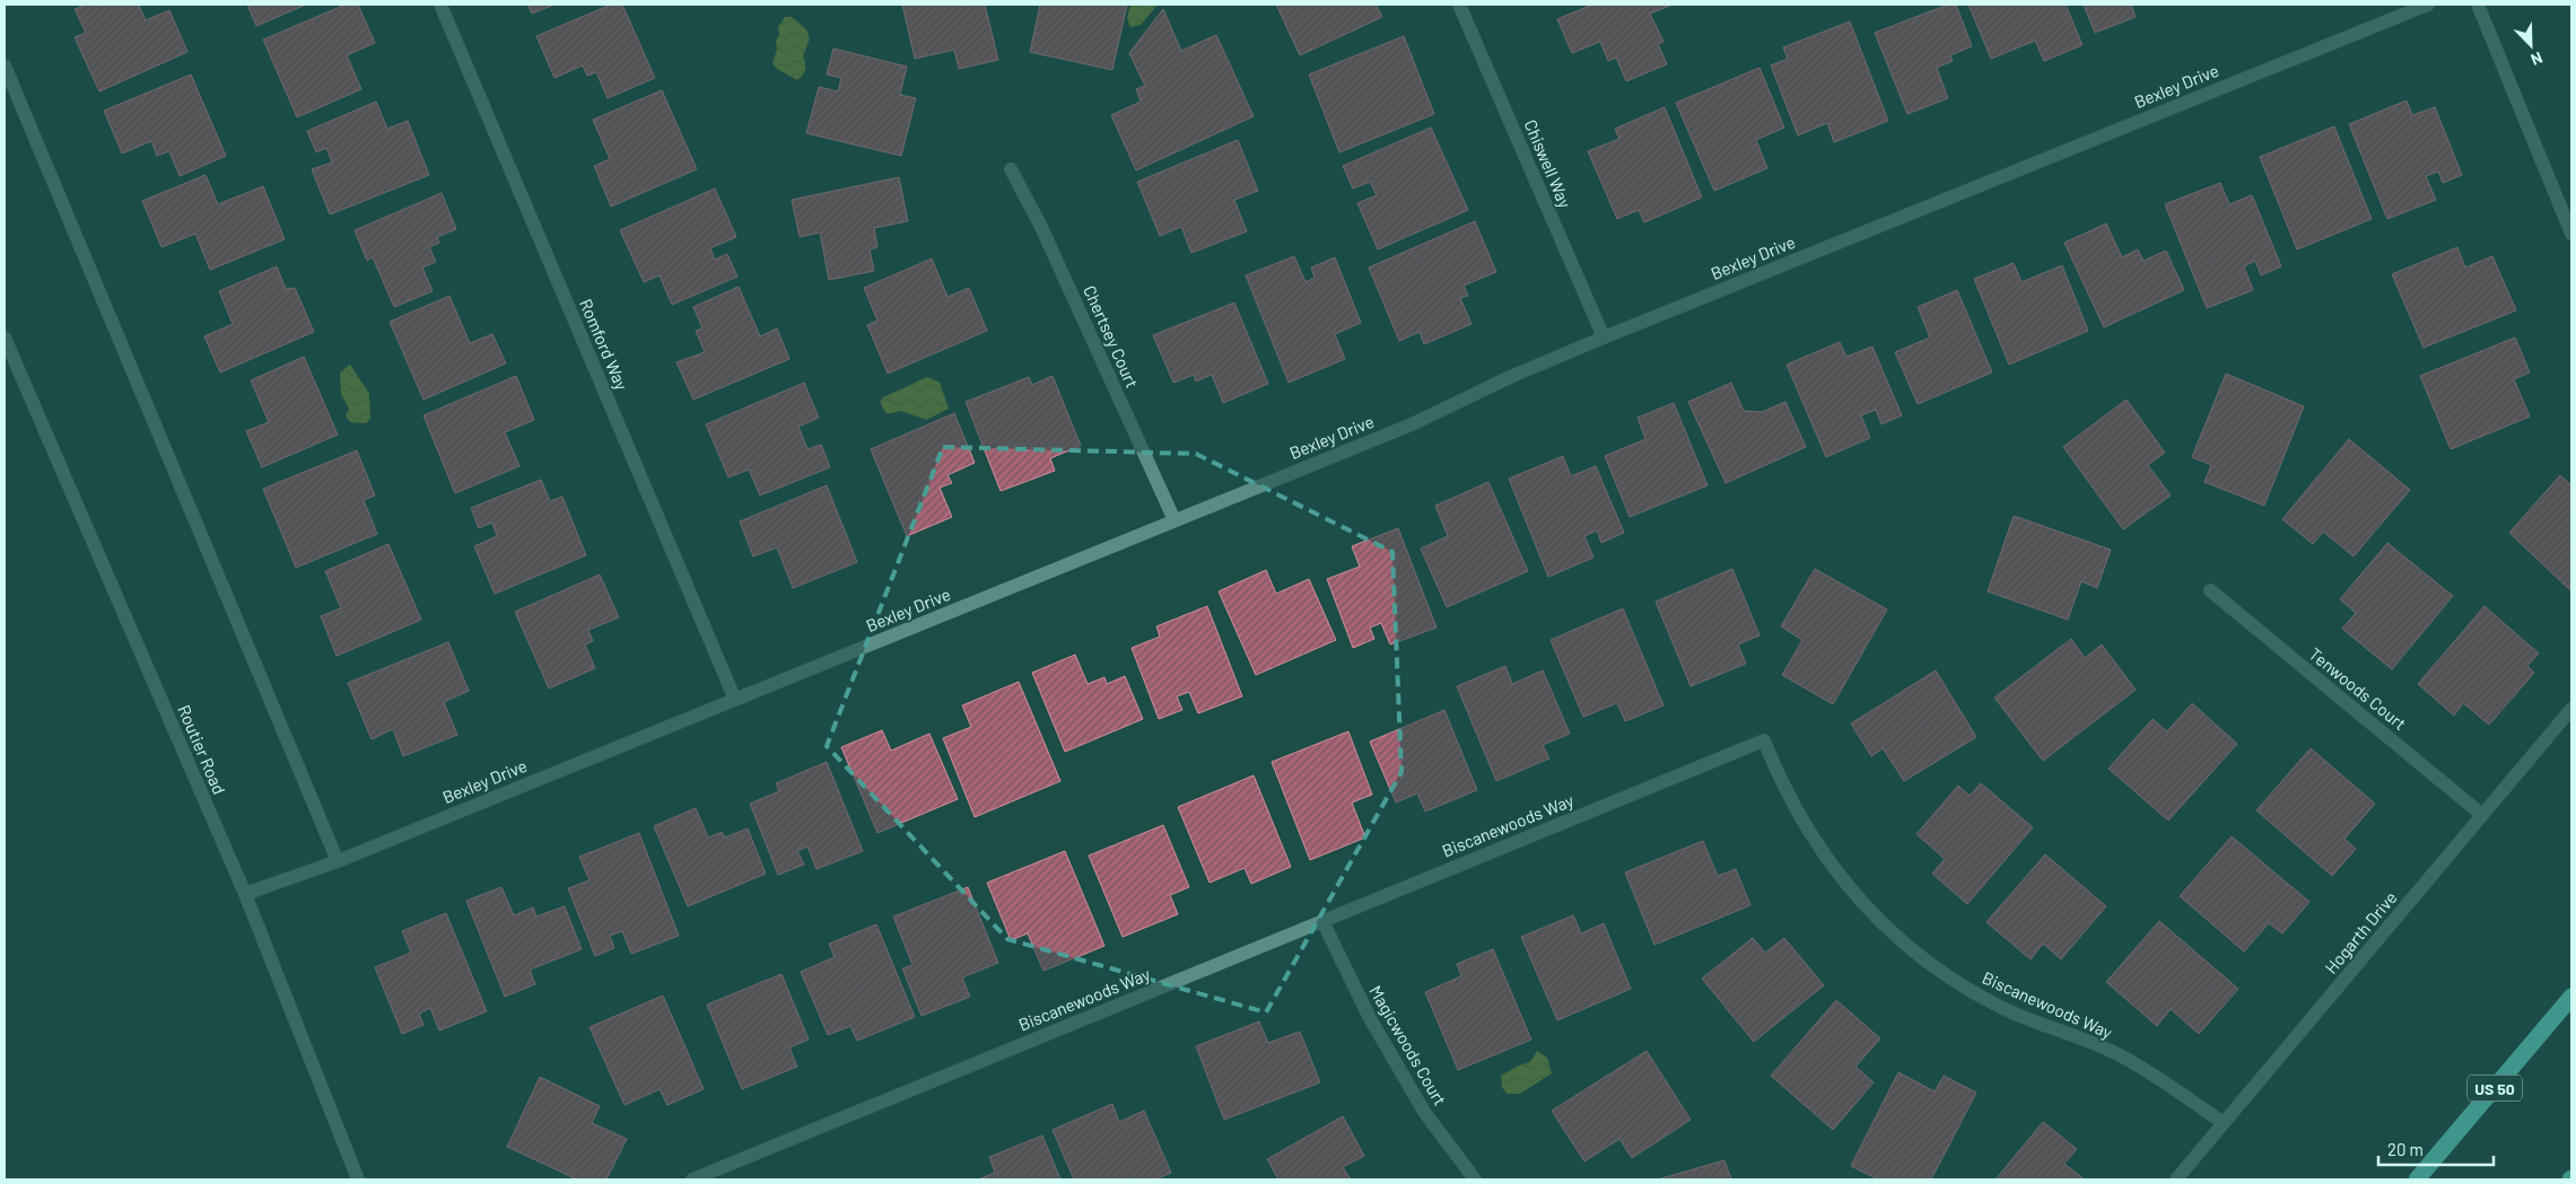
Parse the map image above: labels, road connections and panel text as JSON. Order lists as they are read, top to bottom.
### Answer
{
  "streets": {
    "highway": ["US 50"],
    "street": [
      "Bexley Drive",
      "Chiswell Way",
      "Chertsey Court",
      "Romford Way",
      "Tenwoods Court",
      "Routier Road",
      "Biscanewoods Way",
      "Hogarth Drive",
      "Magicwoods Court"
    ]
  },
  "crossings": [
    ["Bexley Drive", "Chiswell Way"],
    ["Bexley Drive", "Chertsey Court"],
    ["Bexley Drive", "Romford Way"],
    ["Bexley Drive", "Routier Road"],
    ["Tenwoods Court", "Hogarth Drive"],
    ["Biscanewoods Way", "Hogarth Drive"],
    ["Biscanewoods Way", "Magicwoods Court"]
  ],
  "scale_bar": "20 m",
  "north": "bottom right"
}
